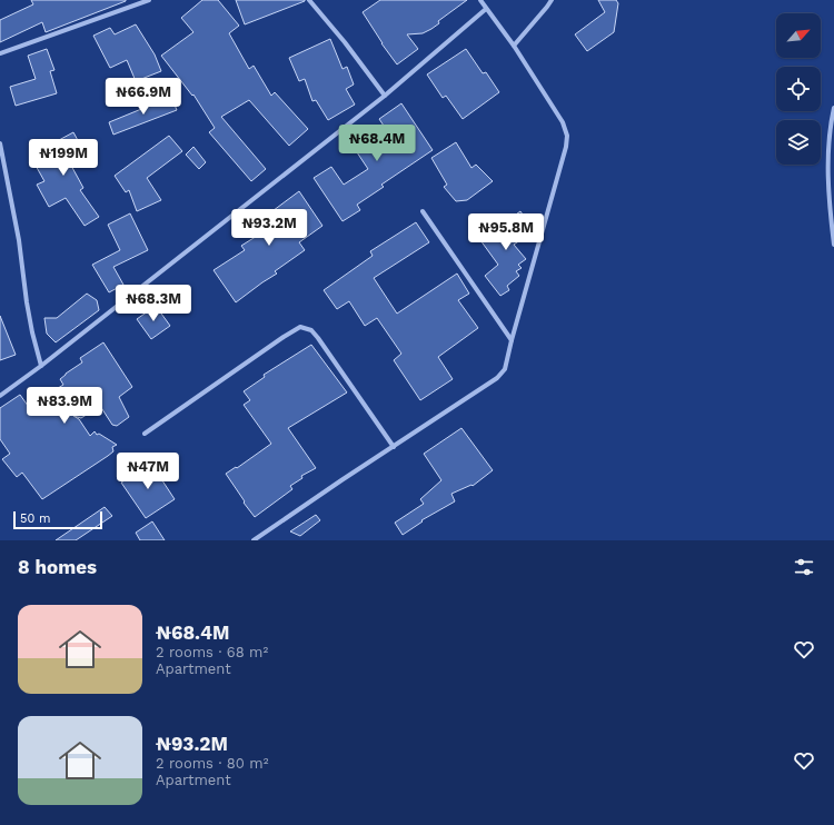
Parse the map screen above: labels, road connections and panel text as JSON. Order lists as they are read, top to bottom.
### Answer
{
  "scale_bar": "50 m",
  "north": "top right",
  "page": {
    "price": [
      "₦66.9M",
      "₦68.4M",
      "₦199M",
      "₦93.2M",
      "₦95.8M",
      "₦68.3M",
      "₦83.9M",
      "₦47M"
    ],
    "scale": "50 m",
    "heading": "8 homes",
    "list": [
      {
        "name": "₦68.4M",
        "note": "2 rooms · 68 m² · Apartment"
      },
      {
        "name": "₦93.2M",
        "note": "2 rooms · 80 m² · Apartment"
      }
    ]
  }
}
